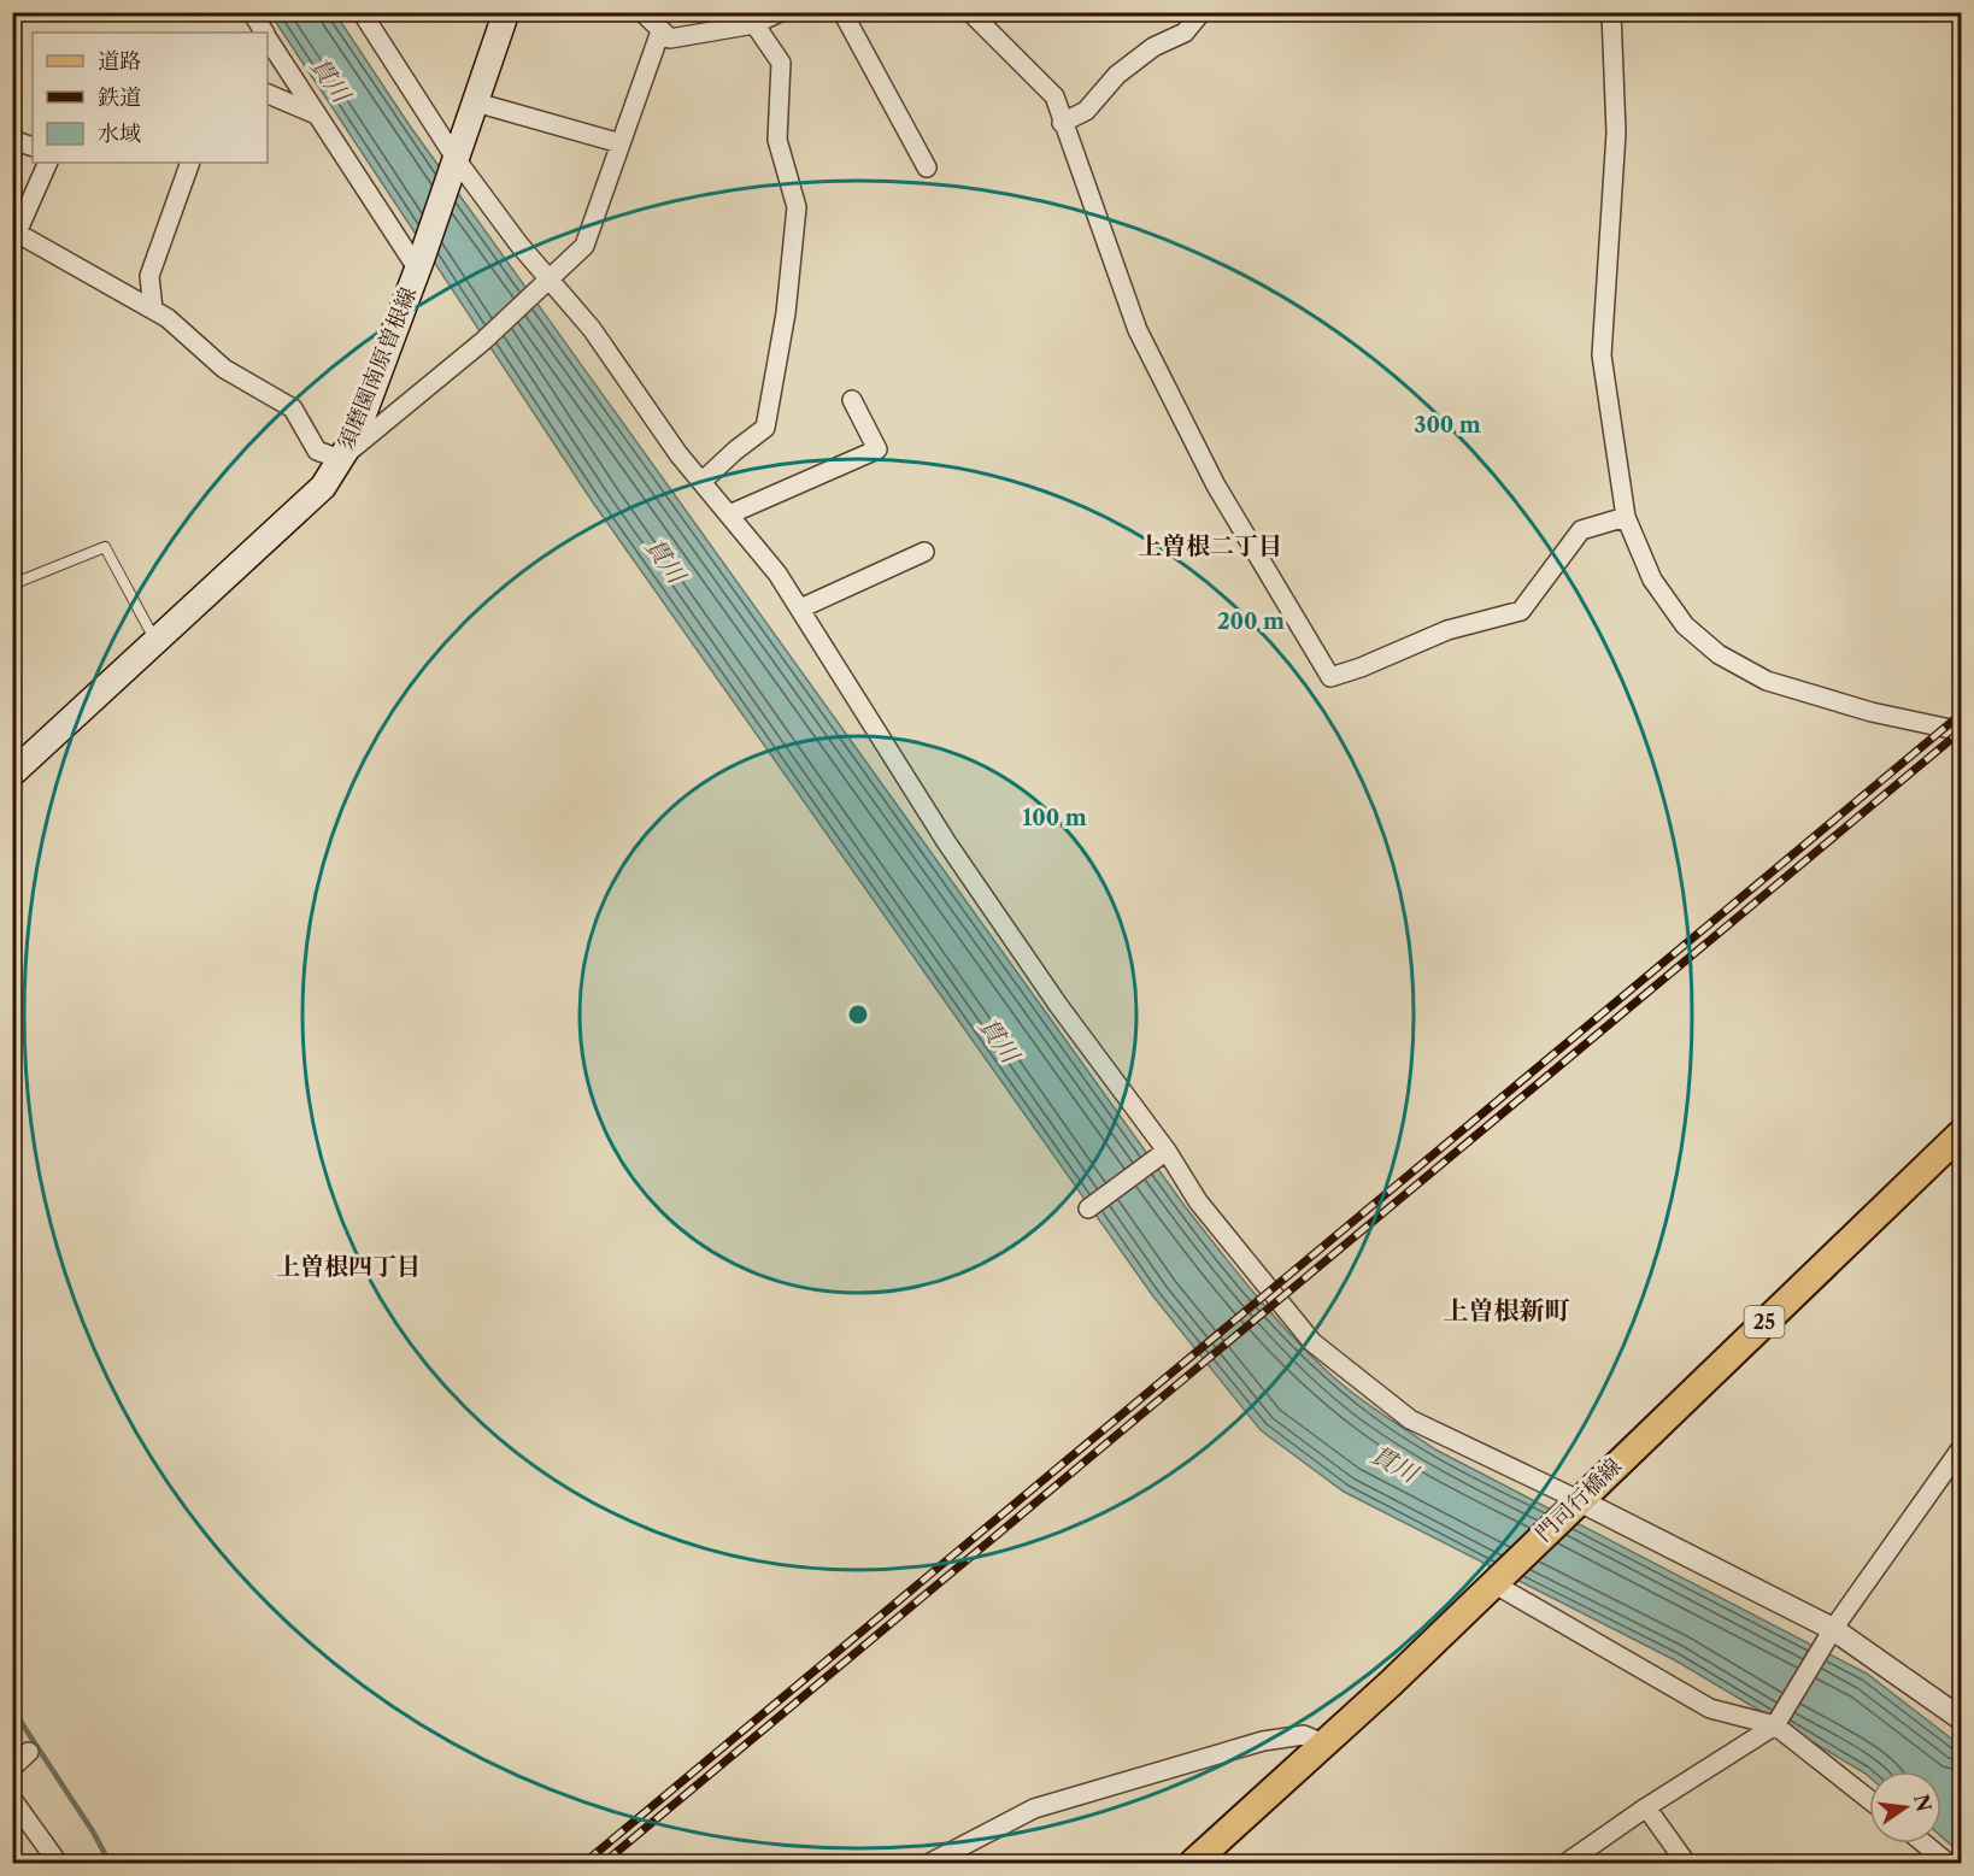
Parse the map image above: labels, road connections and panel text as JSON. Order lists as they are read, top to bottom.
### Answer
{
  "streets": {
    "main road": ["須磨園南原曽根線", "25", "門司行橋線"]
  },
  "districts": ["上曽根二丁目", "上曽根四丁目", "上曽根新町"],
  "water": ["貫川"],
  "legend": ["道路", "鉄道", "水域"],
  "north": "right",
  "rings": ["300 m", "200 m", "100 m"]
}
